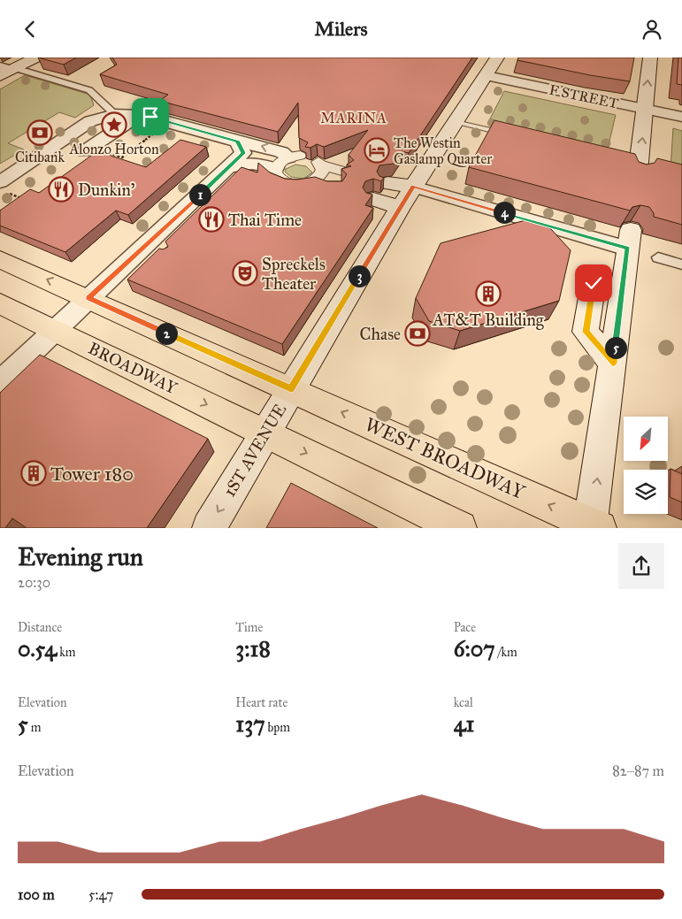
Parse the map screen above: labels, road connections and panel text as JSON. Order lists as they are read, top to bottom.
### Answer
{
  "streets": {
    "main road": ["BROADWAY", "1ST AVENUE", "WEST BROADWAY"],
    "street": ["F STREET"]
  },
  "crossings": [
    ["F STREET", "1ST AVENUE"],
    ["BROADWAY", "1ST AVENUE"],
    ["1ST AVENUE", "WEST BROADWAY"]
  ],
  "districts": ["MARINA"],
  "places": {
    "place": ["Alonzo Horton"],
    "bank": ["Citibank", "Chase"],
    "hotel": ["The Westin Gaslamp Quarter"],
    "restaurant": ["Dunkin'", "Thai Time"],
    "theatre": ["Spreckels Theater"],
    "building": ["AT&T Building", "Tower 180"]
  },
  "north": "bottom left",
  "page": {
    "header": "Milers",
    "pins": [
      "1",
      "4",
      "3",
      "2",
      "5"
    ],
    "heading": ["Evening run", "20:30"],
    "stats": [
      ["Distance", "0.54 km"],
      ["Time", "3:18"],
      ["Pace", "6:07 /km"],
      ["Elevation", "5 m"],
      ["Heart rate", "137 bpm"],
      ["kcal", "41"]
    ],
    "chart": ["Elevation", "82–87 m"],
    "list": [
      {
        "name": "100 m",
        "note": "5:47"
      }
    ]
  }
}
